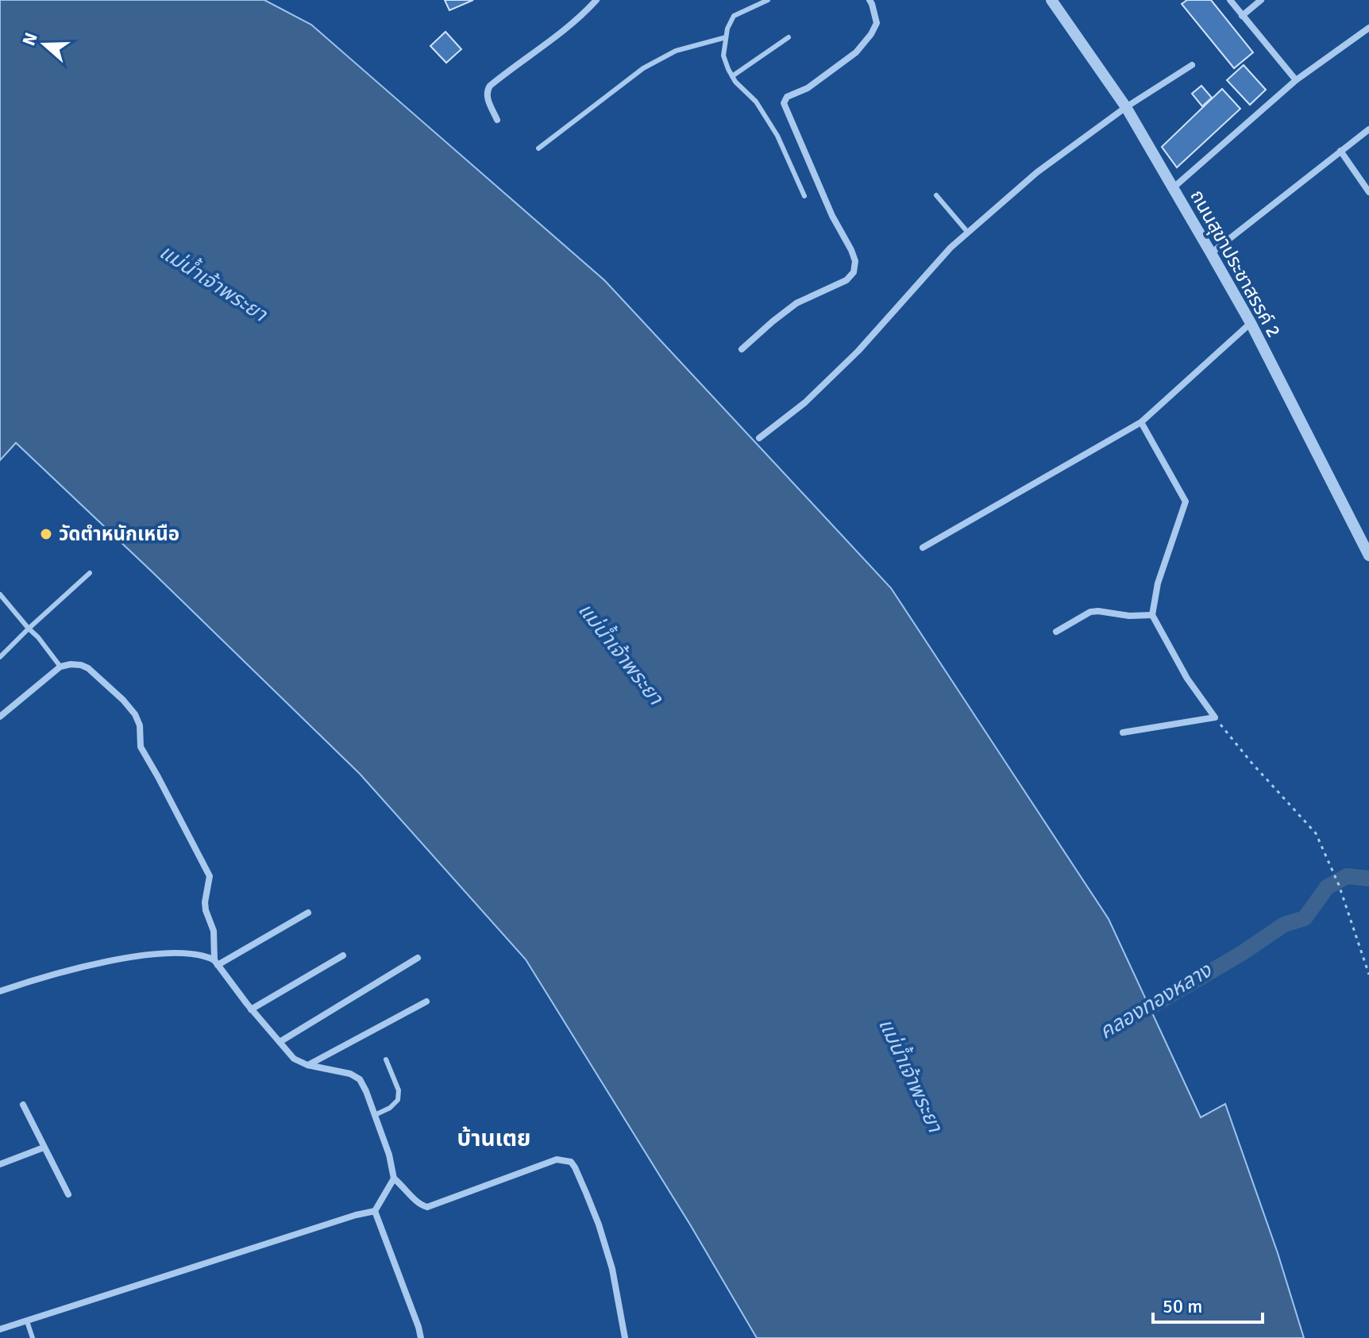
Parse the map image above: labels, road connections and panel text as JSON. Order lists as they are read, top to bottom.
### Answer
{
  "streets": {
    "street": ["ถนนสุขาประชาสรรค์ 2"]
  },
  "districts": ["บ้านเตย"],
  "water": ["แม่น้ำเจ้าพระยา", "คลองทองหลาง"],
  "places": ["วัดตำหนักเหนือ"],
  "scale_bar": "50 m",
  "north": "left"
}
